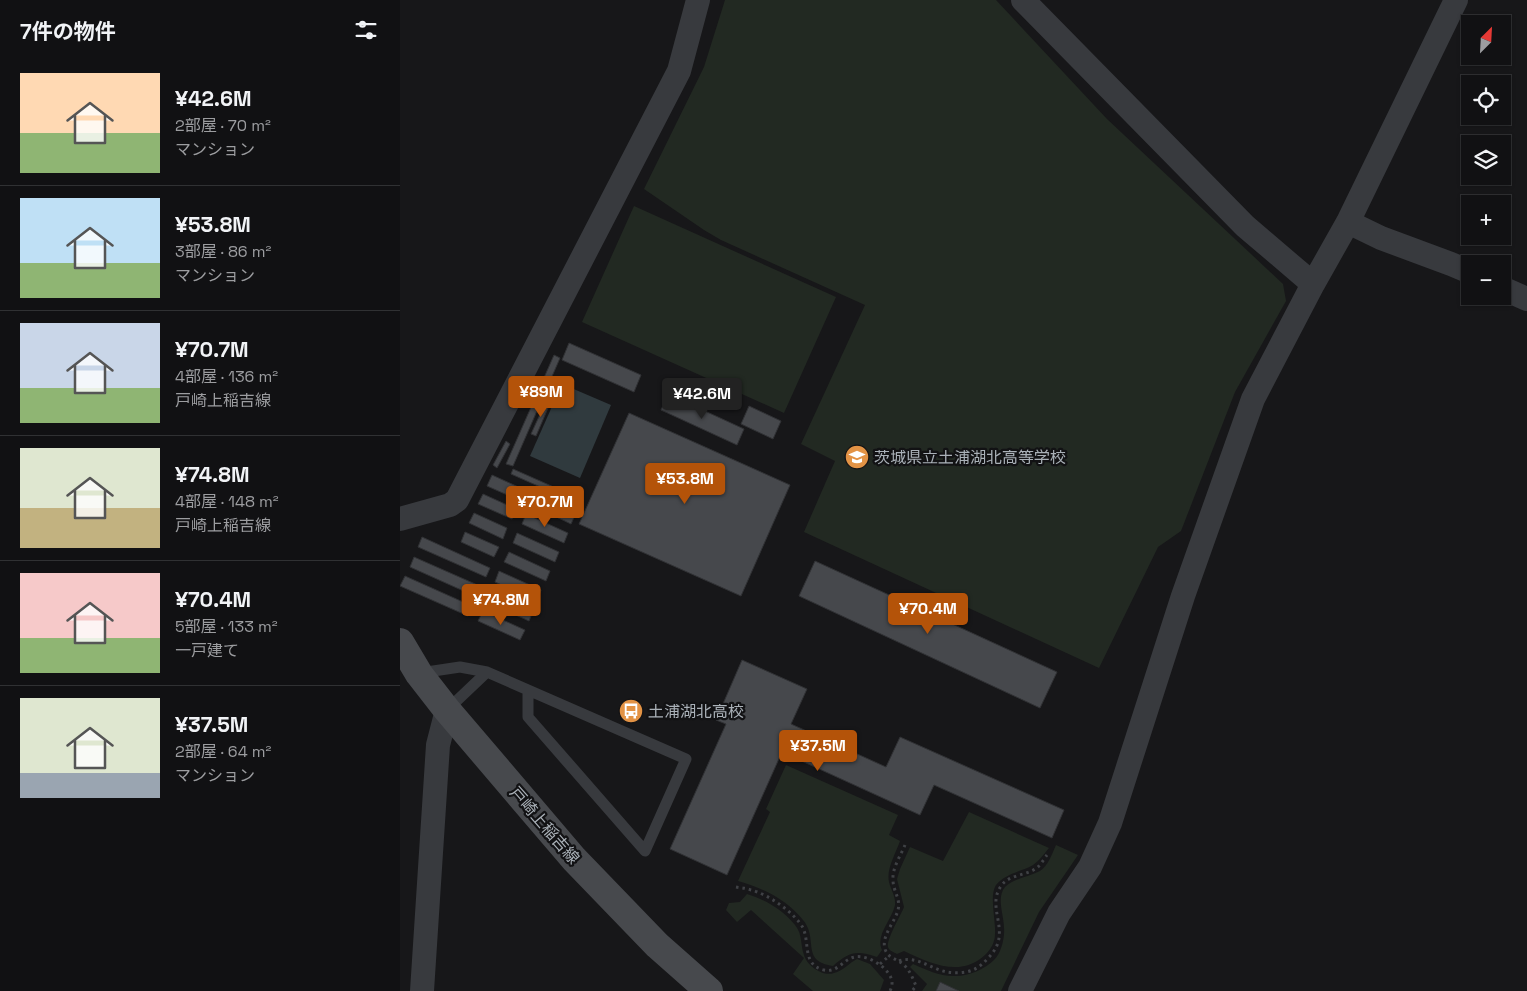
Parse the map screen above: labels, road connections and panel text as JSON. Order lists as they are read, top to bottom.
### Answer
{
  "streets": {
    "main road": ["戸崎上稲吉線"]
  },
  "places": {
    "school or university": ["茨城県立土浦湖北高等学校"],
    "bus stop": ["土浦湖北高校"]
  },
  "north": "top right",
  "page": {
    "heading": "7件の物件",
    "map_buttons": ["+", "−"],
    "list": [
      {
        "name": "¥42.6M",
        "note": "2部屋 · 70 m² · マンション"
      },
      {
        "name": "¥53.8M",
        "note": "3部屋 · 86 m² · マンション"
      },
      {
        "name": "¥70.7M",
        "note": "4部屋 · 136 m² · 戸崎上稲吉線"
      },
      {
        "name": "¥74.8M",
        "note": "4部屋 · 148 m² · 戸崎上稲吉線"
      },
      {
        "name": "¥70.4M",
        "note": "5部屋 · 133 m² · 一戸建て"
      },
      {
        "name": "¥37.5M",
        "note": "2部屋 · 64 m² · マンション"
      }
    ],
    "price": [
      "¥89M",
      "¥42.6M",
      "¥53.8M",
      "¥70.7M",
      "¥74.8M",
      "¥70.4M",
      "¥37.5M"
    ]
  }
}
